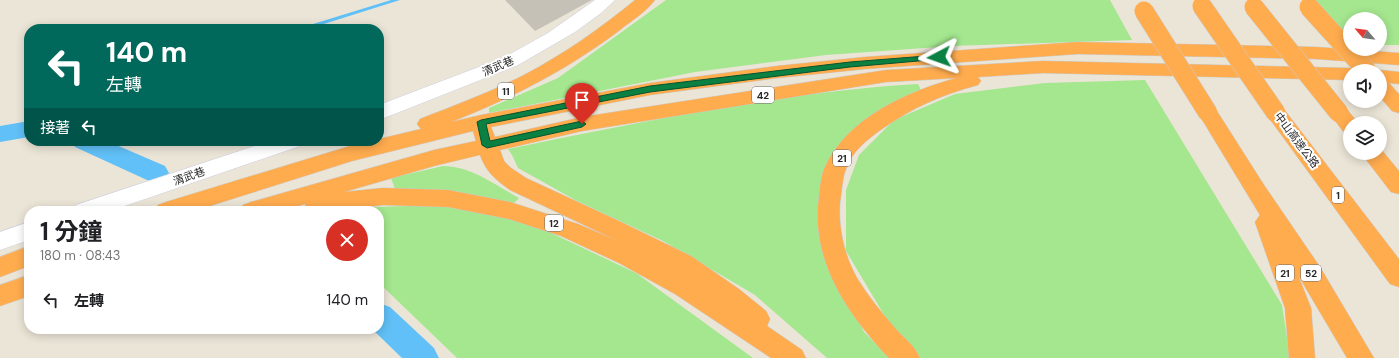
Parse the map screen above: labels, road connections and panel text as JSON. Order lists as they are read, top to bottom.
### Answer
{
  "streets": {
    "highway": [
      "11",
      "42",
      "中山高速公路",
      "21",
      "1",
      "12",
      "52"
    ],
    "lane": ["清武巷"]
  },
  "crossings": [
    ["42", "21"],
    ["21", "52"]
  ],
  "north": "top left",
  "page": {
    "turn": ["140 m", "左轉"],
    "then": "接著",
    "heading": ["1 分鐘", "180 m · 08:43"],
    "list": [
      {
        "name": "左轉",
        "value": "140 m"
      }
    ]
  }
}
